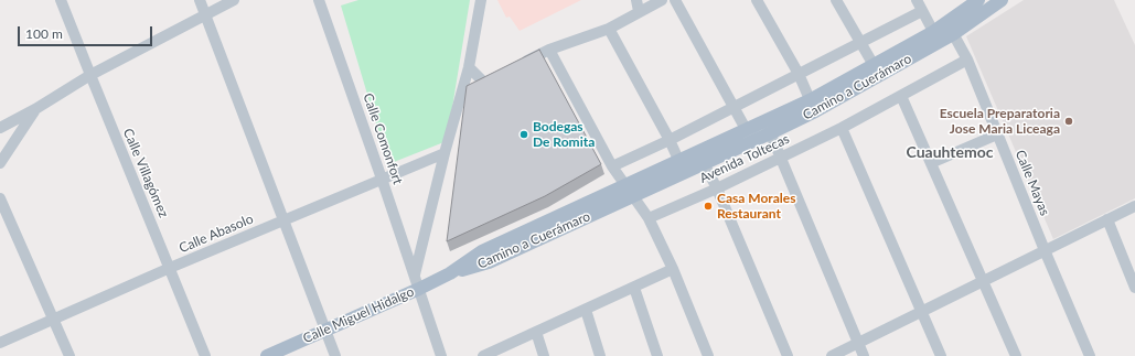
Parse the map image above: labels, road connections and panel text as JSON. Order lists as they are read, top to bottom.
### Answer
{
  "streets": {
    "main road": ["Camino a Cuerámaro", "Calle Miguel Hidalgo"],
    "street": [
      "Calle Comonfort",
      "Avenida Toltecas",
      "Calle Villagómez",
      "Calle Mayas",
      "Calle Abasolo"
    ]
  },
  "crossings": [
    ["Camino a Cuerámaro", "Calle Mayas"],
    ["Camino a Cuerámaro", "Calle Miguel Hidalgo"],
    ["Calle Comonfort", "Calle Abasolo"],
    ["Calle Comonfort", "Calle Miguel Hidalgo"],
    ["Avenida Toltecas", "Calle Mayas"],
    ["Calle Villagómez", "Calle Abasolo"]
  ],
  "districts": ["Cuauhtemoc"],
  "places": ["Escuela Preparatoria Jose Maria Liceaga", "Bodegas De Romita", "Casa Morales Restaurant"],
  "scale_bar": "100 m"
}
